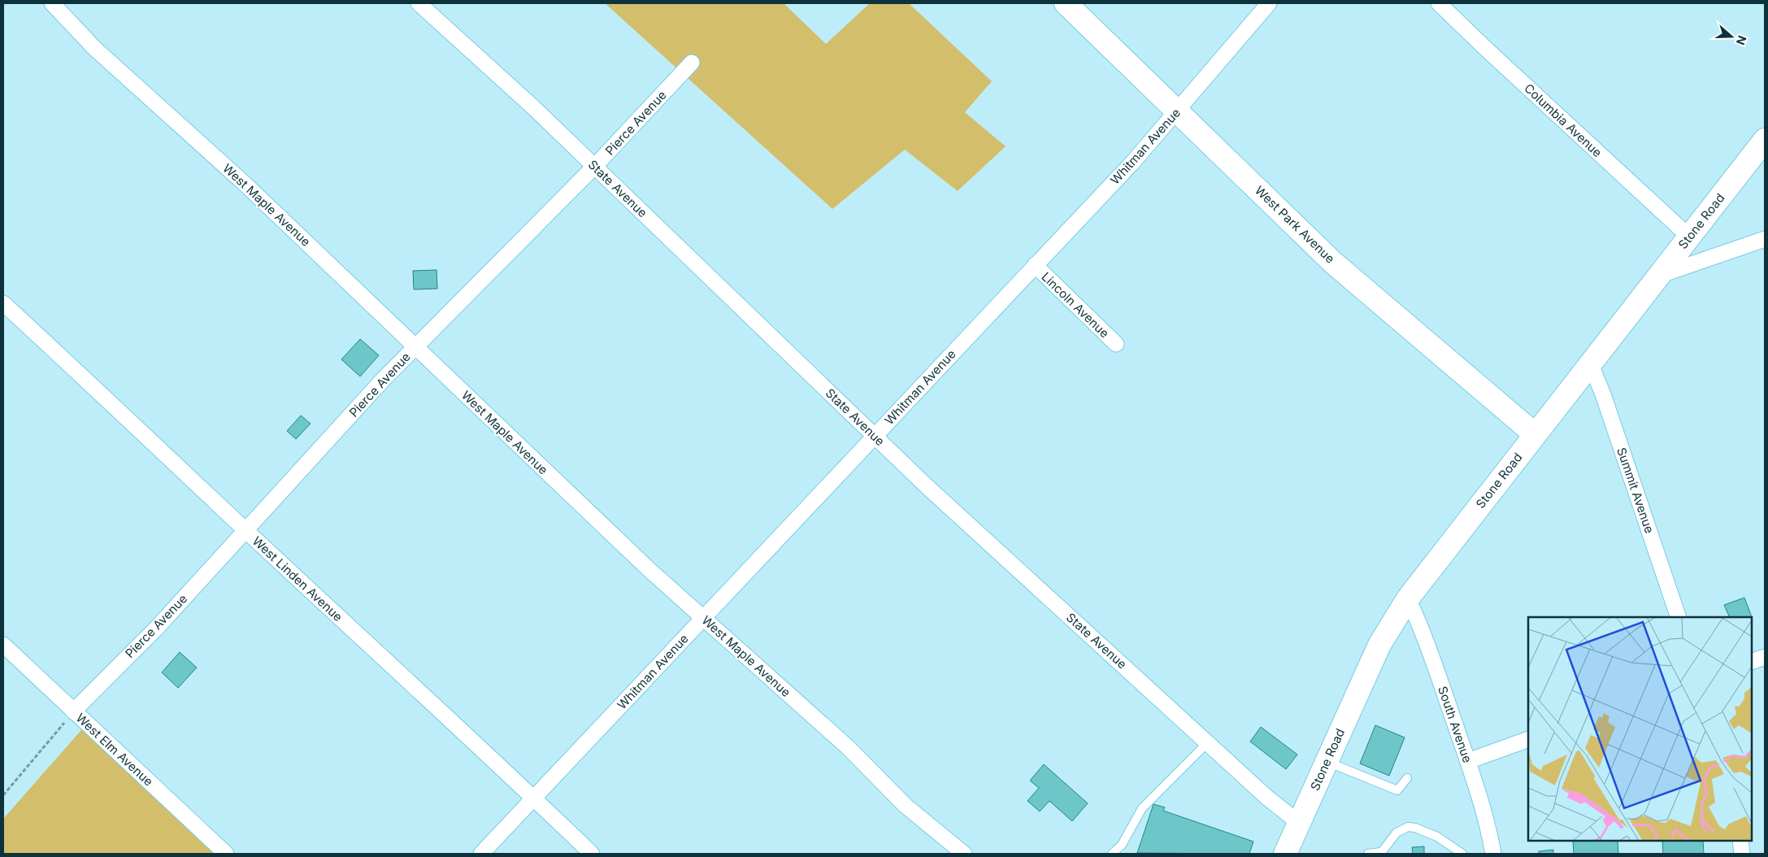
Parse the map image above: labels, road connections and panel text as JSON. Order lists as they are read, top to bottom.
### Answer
{
  "streets": {
    "street": [
      "Columbia Avenue",
      "Pierce Avenue",
      "Whitman Avenue",
      "State Avenue",
      "West Maple Avenue",
      "Stone Road",
      "West Park Avenue",
      "Lincoln Avenue",
      "Summit Avenue",
      "West Linden Avenue",
      "South Avenue",
      "West Elm Avenue"
    ]
  },
  "crossings": [
    ["Columbia Avenue", "Stone Road"],
    ["Pierce Avenue", "State Avenue"],
    ["Pierce Avenue", "West Maple Avenue"],
    ["Pierce Avenue", "West Linden Avenue"],
    ["Pierce Avenue", "West Elm Avenue"],
    ["Whitman Avenue", "State Avenue"],
    ["Whitman Avenue", "West Maple Avenue"],
    ["Whitman Avenue", "West Park Avenue"],
    ["Whitman Avenue", "Lincoln Avenue"],
    ["Whitman Avenue", "West Linden Avenue"],
    ["State Avenue", "Stone Road"],
    ["Stone Road", "West Park Avenue"],
    ["Stone Road", "Summit Avenue"],
    ["Stone Road", "South Avenue"]
  ],
  "north": "right"
}
